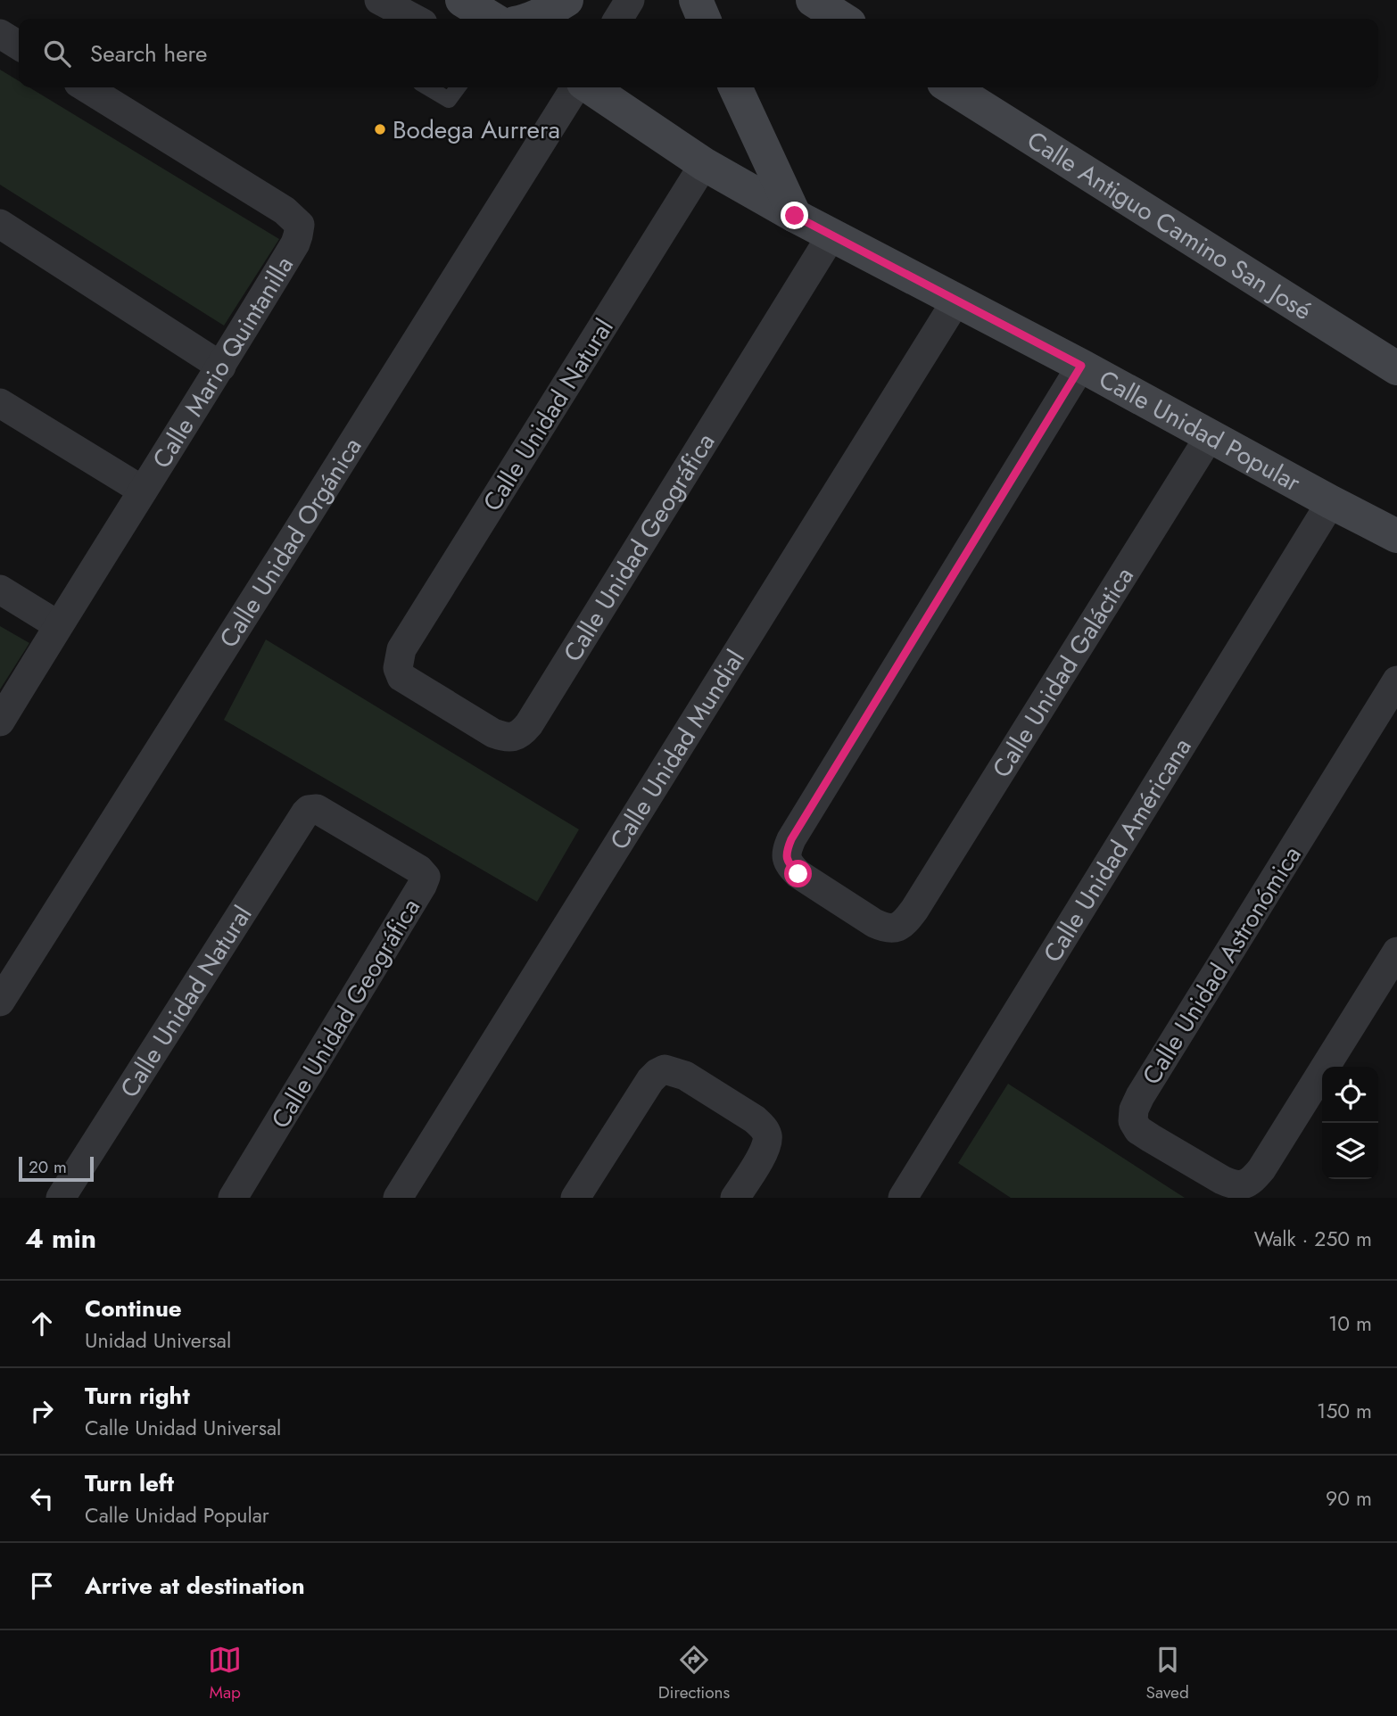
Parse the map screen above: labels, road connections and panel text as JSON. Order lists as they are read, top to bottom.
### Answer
{
  "streets": {
    "street": [
      "Calle Antiguo Camino San José",
      "Calle Mario Quintanilla",
      "Calle Unidad Natural",
      "Calle Unidad Popular",
      "Calle Unidad Orgánica",
      "Calle Unidad Geográfica",
      "Calle Unidad Galáctica",
      "Calle Unidad Mundial",
      "Calle Unidad Américana",
      "Calle Unidad Astronómica"
    ]
  },
  "crossings": [
    ["Calle Unidad Natural", "Calle Unidad Popular"],
    ["Calle Unidad Natural", "Calle Unidad Geográfica"],
    ["Calle Unidad Popular", "Calle Unidad Geográfica"],
    ["Calle Unidad Popular", "Calle Unidad Galáctica"],
    ["Calle Unidad Popular", "Calle Unidad Mundial"],
    ["Calle Unidad Popular", "Calle Unidad Américana"]
  ],
  "places": ["Bodega Aurrera"],
  "scale_bar": "20 m",
  "page": {
    "search": "Search here",
    "scale": "20 m",
    "heading": ["4 min", "Walk · 250 m"],
    "list": [
      ["Continue", "Unidad Universal", "10 m"],
      ["Turn right", "Calle Unidad Universal", "150 m"],
      ["Turn left", "Calle Unidad Popular", "90 m"],
      "Arrive at destination"
    ],
    "nav": ["Map", "Directions", "Saved"]
  }
}
